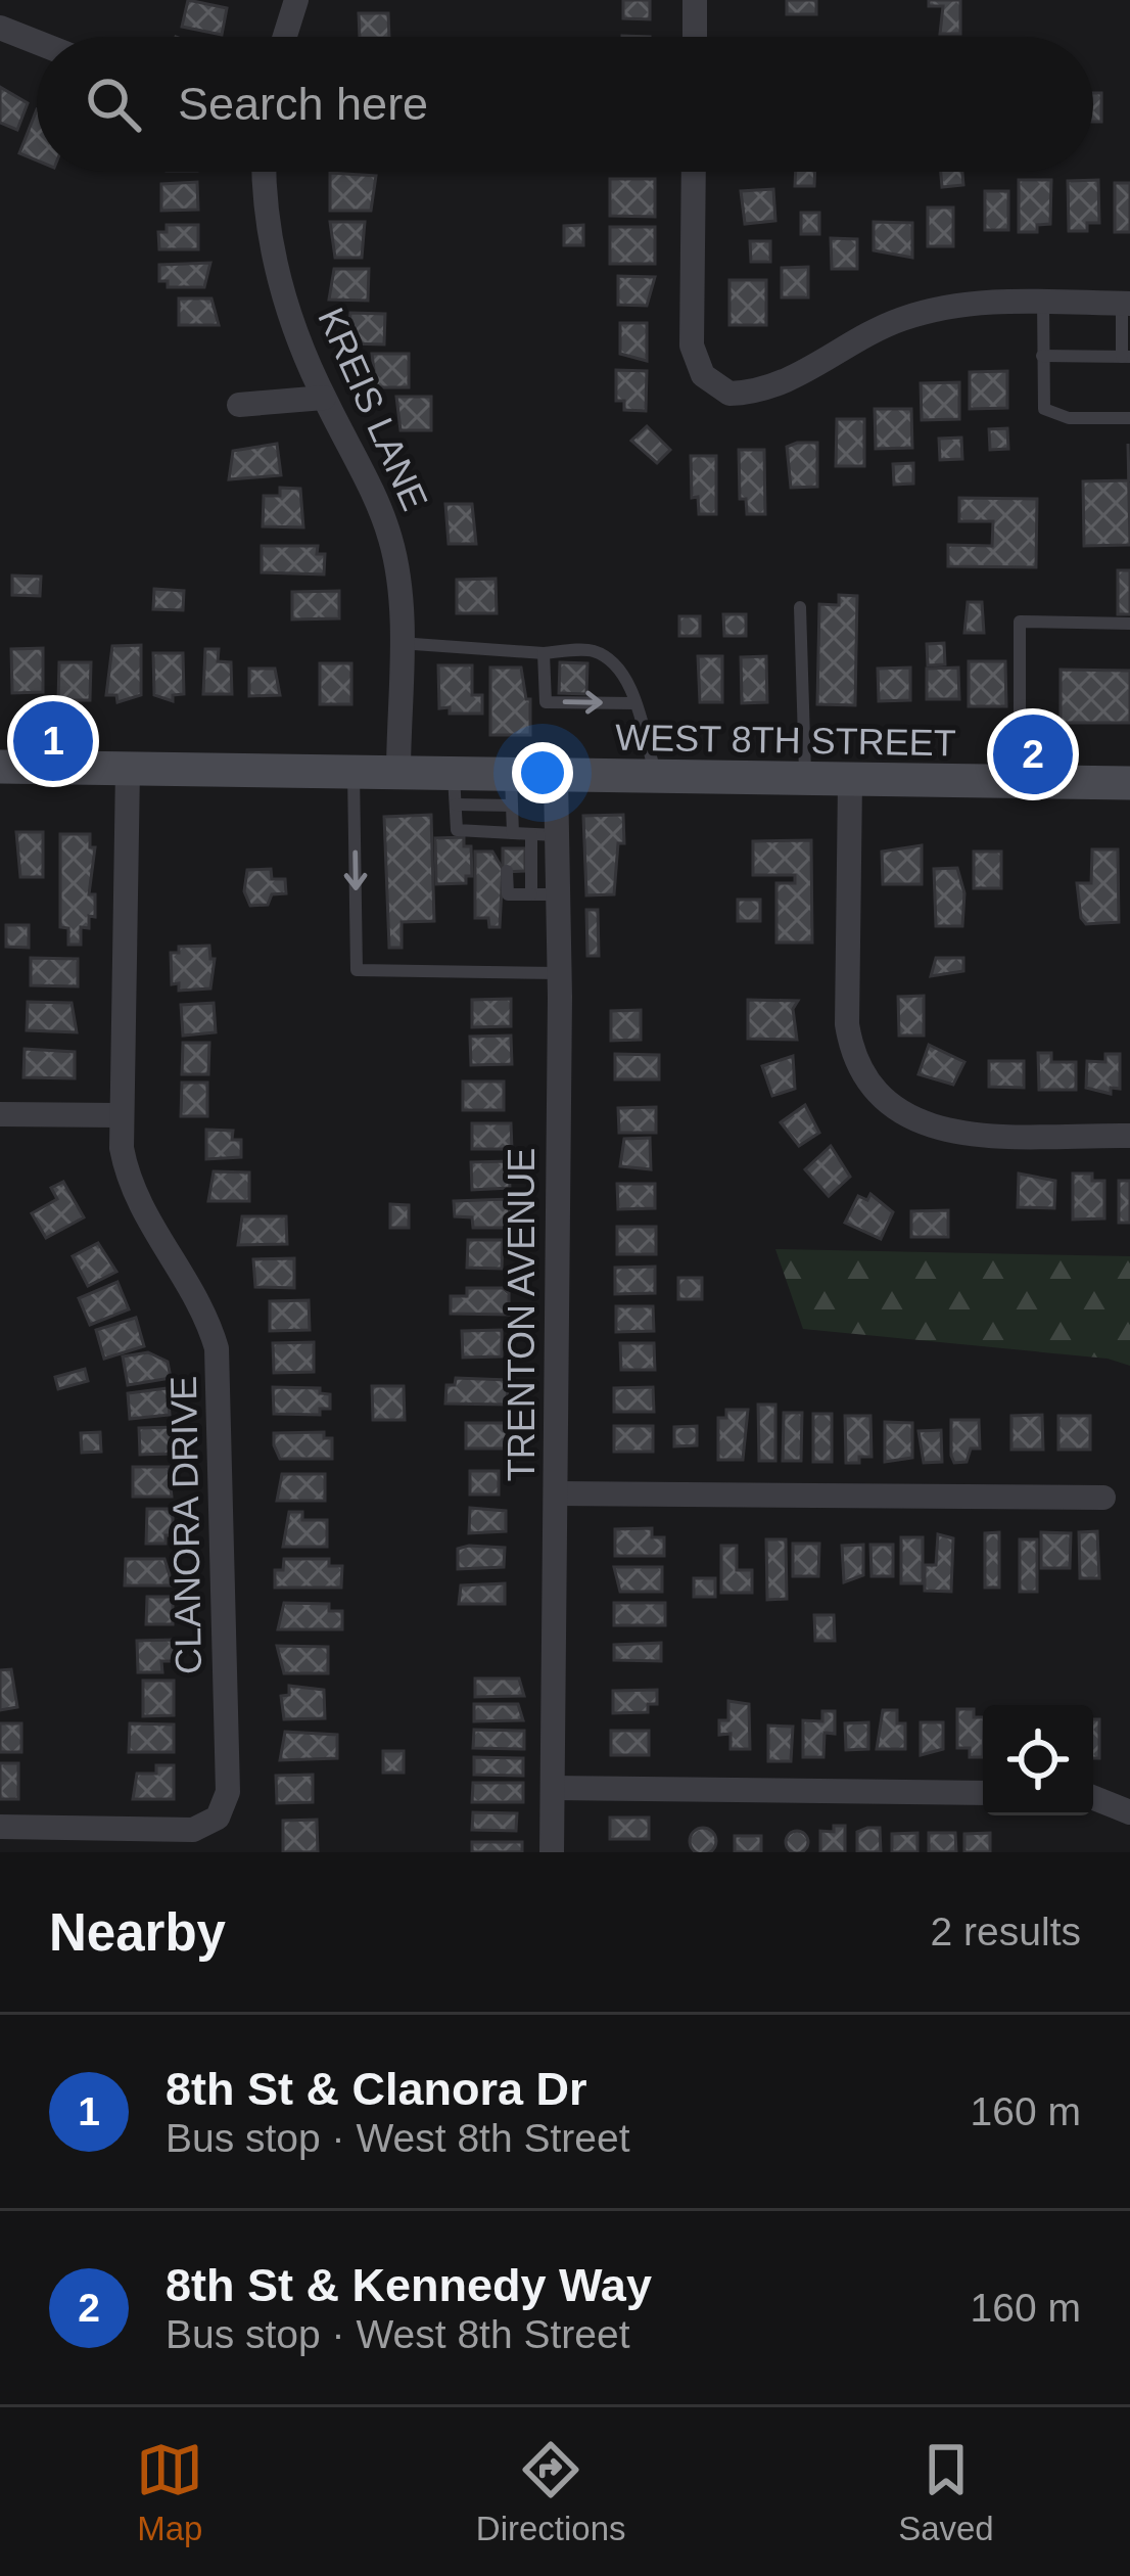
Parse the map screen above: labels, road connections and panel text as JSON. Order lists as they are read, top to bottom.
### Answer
{
  "streets": {
    "street": [
      "KREIS LANE",
      "WEST 8TH STREET",
      "TRENTON AVENUE",
      "CLANORA DRIVE"
    ]
  },
  "crossings": [
    ["KREIS LANE", "WEST 8TH STREET"],
    ["WEST 8TH STREET", "TRENTON AVENUE"],
    ["WEST 8TH STREET", "CLANORA DRIVE"]
  ],
  "page": {
    "search": "Search here",
    "pins": ["1", "2"],
    "heading": ["Nearby", "2 results"],
    "list": [
      {
        "mark": "1",
        "name": "8th St & Clanora Dr",
        "note": "Bus stop · West 8th Street",
        "value": "160 m"
      },
      {
        "mark": "2",
        "name": "8th St & Kennedy Way",
        "note": "Bus stop · West 8th Street",
        "value": "160 m"
      }
    ],
    "nav": ["Map", "Directions", "Saved"]
  }
}
